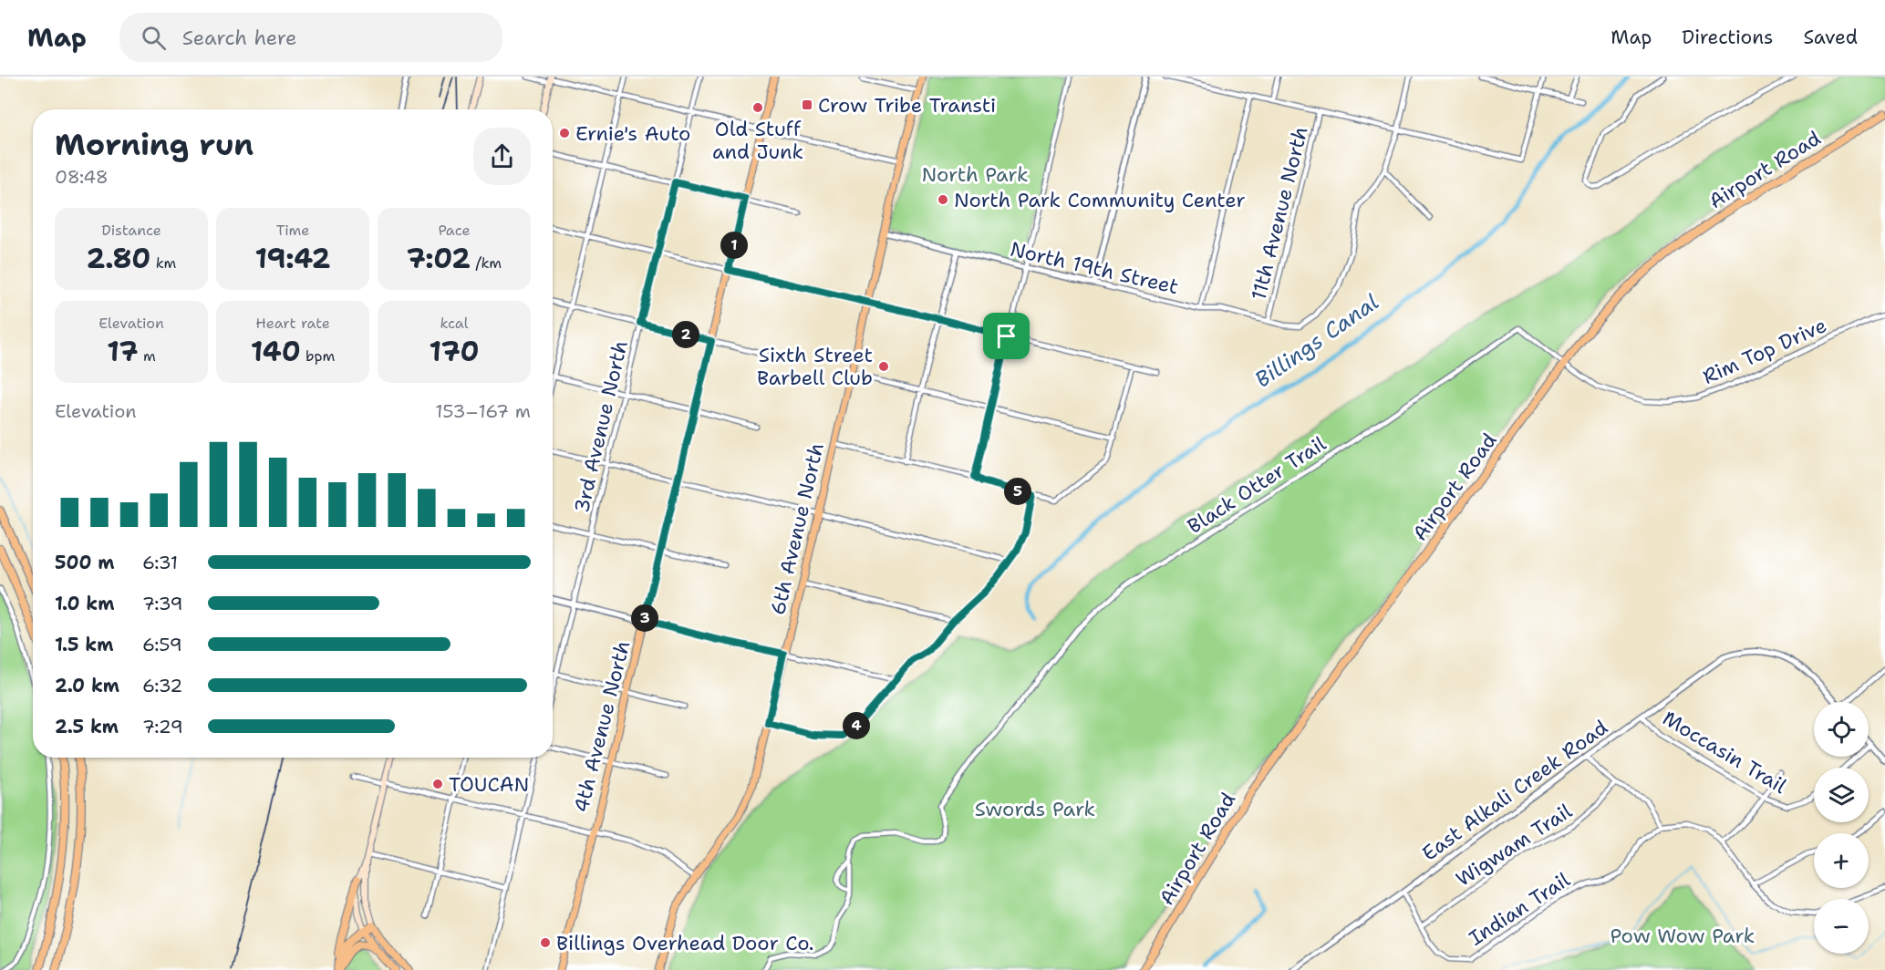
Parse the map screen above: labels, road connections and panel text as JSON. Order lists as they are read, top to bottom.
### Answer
{
  "streets": {
    "highway": ["Airport Road"],
    "main road": ["6th Avenue North", "4th Avenue North"],
    "street": [
      "11th Avenue North",
      "North 19th Street",
      "Rim Top Drive",
      "3rd Avenue North",
      "Black Otter Trail",
      "Moccasin Trail",
      "East Alkali Creek Road",
      "Wigwam Trail",
      "Indian Trail"
    ]
  },
  "crossings": [
    ["Airport Road", "Rim Top Drive"],
    ["Airport Road", "Black Otter Trail"],
    ["11th Avenue North", "North 19th Street"],
    ["North 19th Street", "6th Avenue North"],
    ["Rim Top Drive", "Black Otter Trail"],
    ["Moccasin Trail", "East Alkali Creek Road"],
    ["East Alkali Creek Road", "Indian Trail"],
    ["Wigwam Trail", "Indian Trail"]
  ],
  "water": ["Billings Canal"],
  "parks": ["North Park", "Swords Park", "Pow Wow Park"],
  "places": {
    "transit": ["Crow Tribe Transti"],
    "other": [
      "Old Stuff and Junk",
      "Ernie's Auto",
      "North Park Community Center",
      "Sixth Street Barbell Club",
      "TOUCAN",
      "Billings Overhead Door Co."
    ]
  },
  "page": {
    "header": "Map",
    "search": "Search here",
    "nav": ["Map", "Directions", "Saved"],
    "heading": ["Morning run", "08:48"],
    "stats": [
      ["Distance", "2.80 km"],
      ["Time", "19:42"],
      ["Pace", "7:02 /km"],
      ["Elevation", "17 m"],
      ["Heart rate", "140 bpm"],
      ["kcal", "170"]
    ],
    "pins": [
      "1",
      "2",
      "5",
      "3",
      "4"
    ],
    "chart": ["Elevation", "153–167 m"],
    "list": [
      {
        "name": "500 m",
        "note": "6:31"
      },
      {
        "name": "1.0 km",
        "note": "7:39"
      },
      {
        "name": "1.5 km",
        "note": "6:59"
      },
      {
        "name": "2.0 km",
        "note": "6:32"
      },
      {
        "name": "2.5 km",
        "note": "7:29"
      }
    ],
    "map_buttons": ["+", "−"]
  }
}
